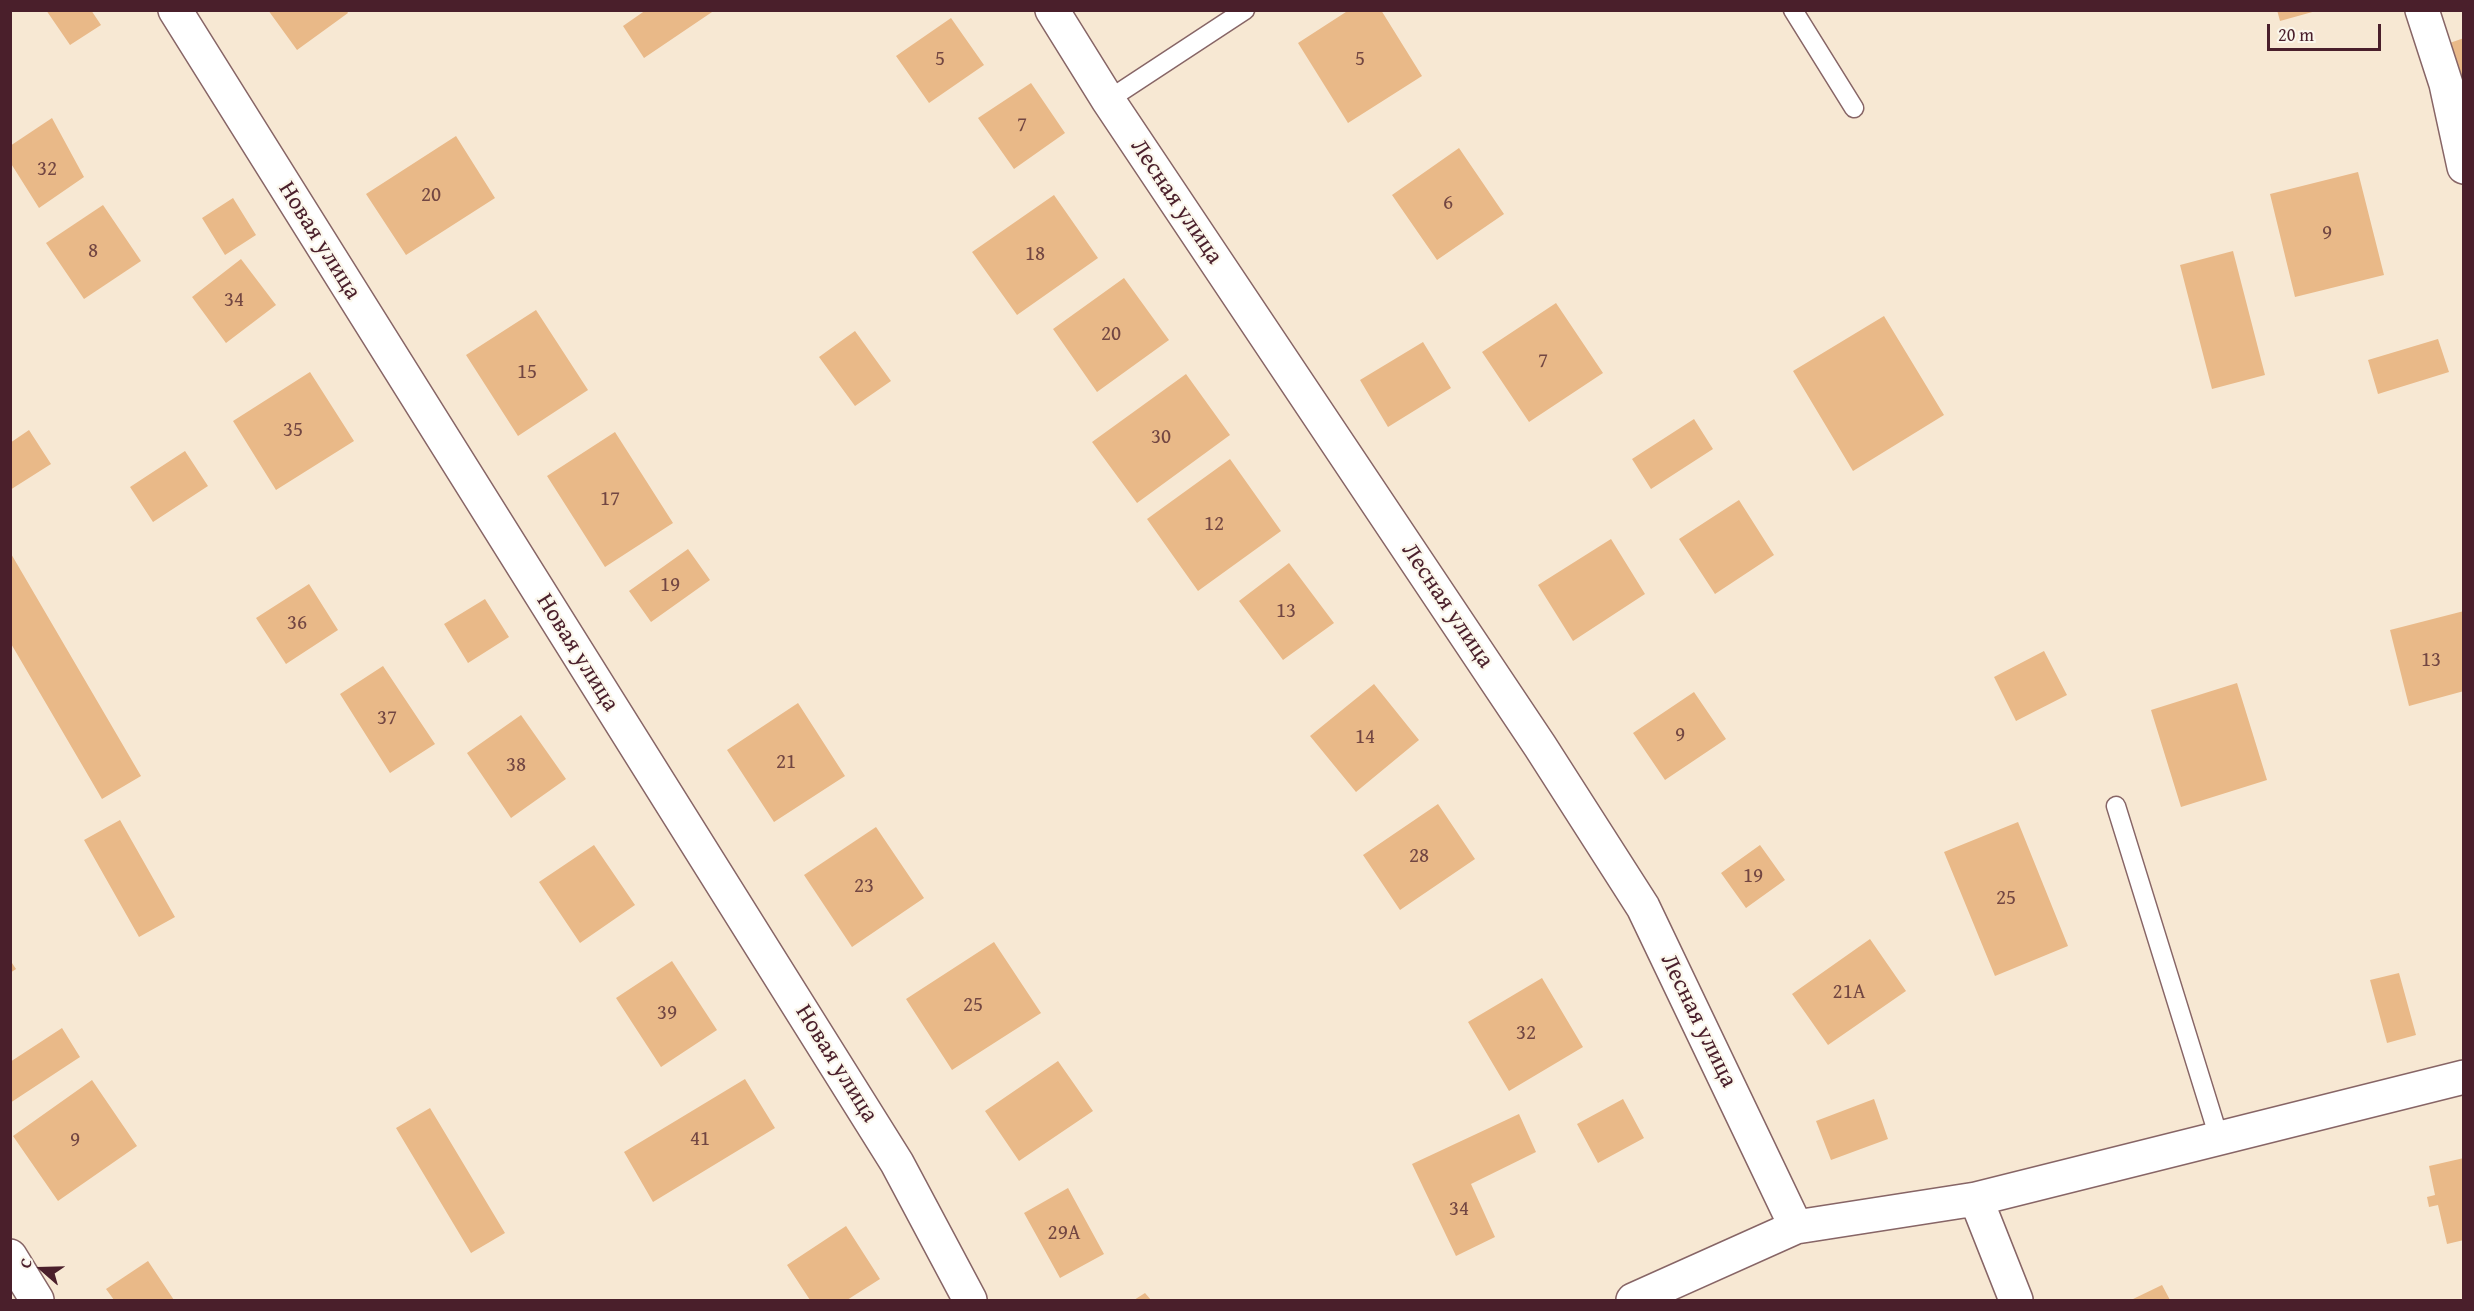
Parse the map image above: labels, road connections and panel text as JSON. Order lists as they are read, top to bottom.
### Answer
{
  "streets": {
    "street": ["Лесная улица", "Новая улица"]
  },
  "house_numbers": [
    "5",
    "5",
    "7",
    "32",
    "20",
    "6",
    "9",
    "8",
    "18",
    "34",
    "20",
    "7",
    "15",
    "35",
    "30",
    "17",
    "12",
    "19",
    "13",
    "36",
    "13",
    "37",
    "9",
    "14",
    "21",
    "38",
    "28",
    "19",
    "23",
    "25",
    "21А",
    "25",
    "39",
    "32",
    "41",
    "9",
    "34",
    "29А"
  ],
  "scale_bar": "20 m",
  "north": "left"
}
